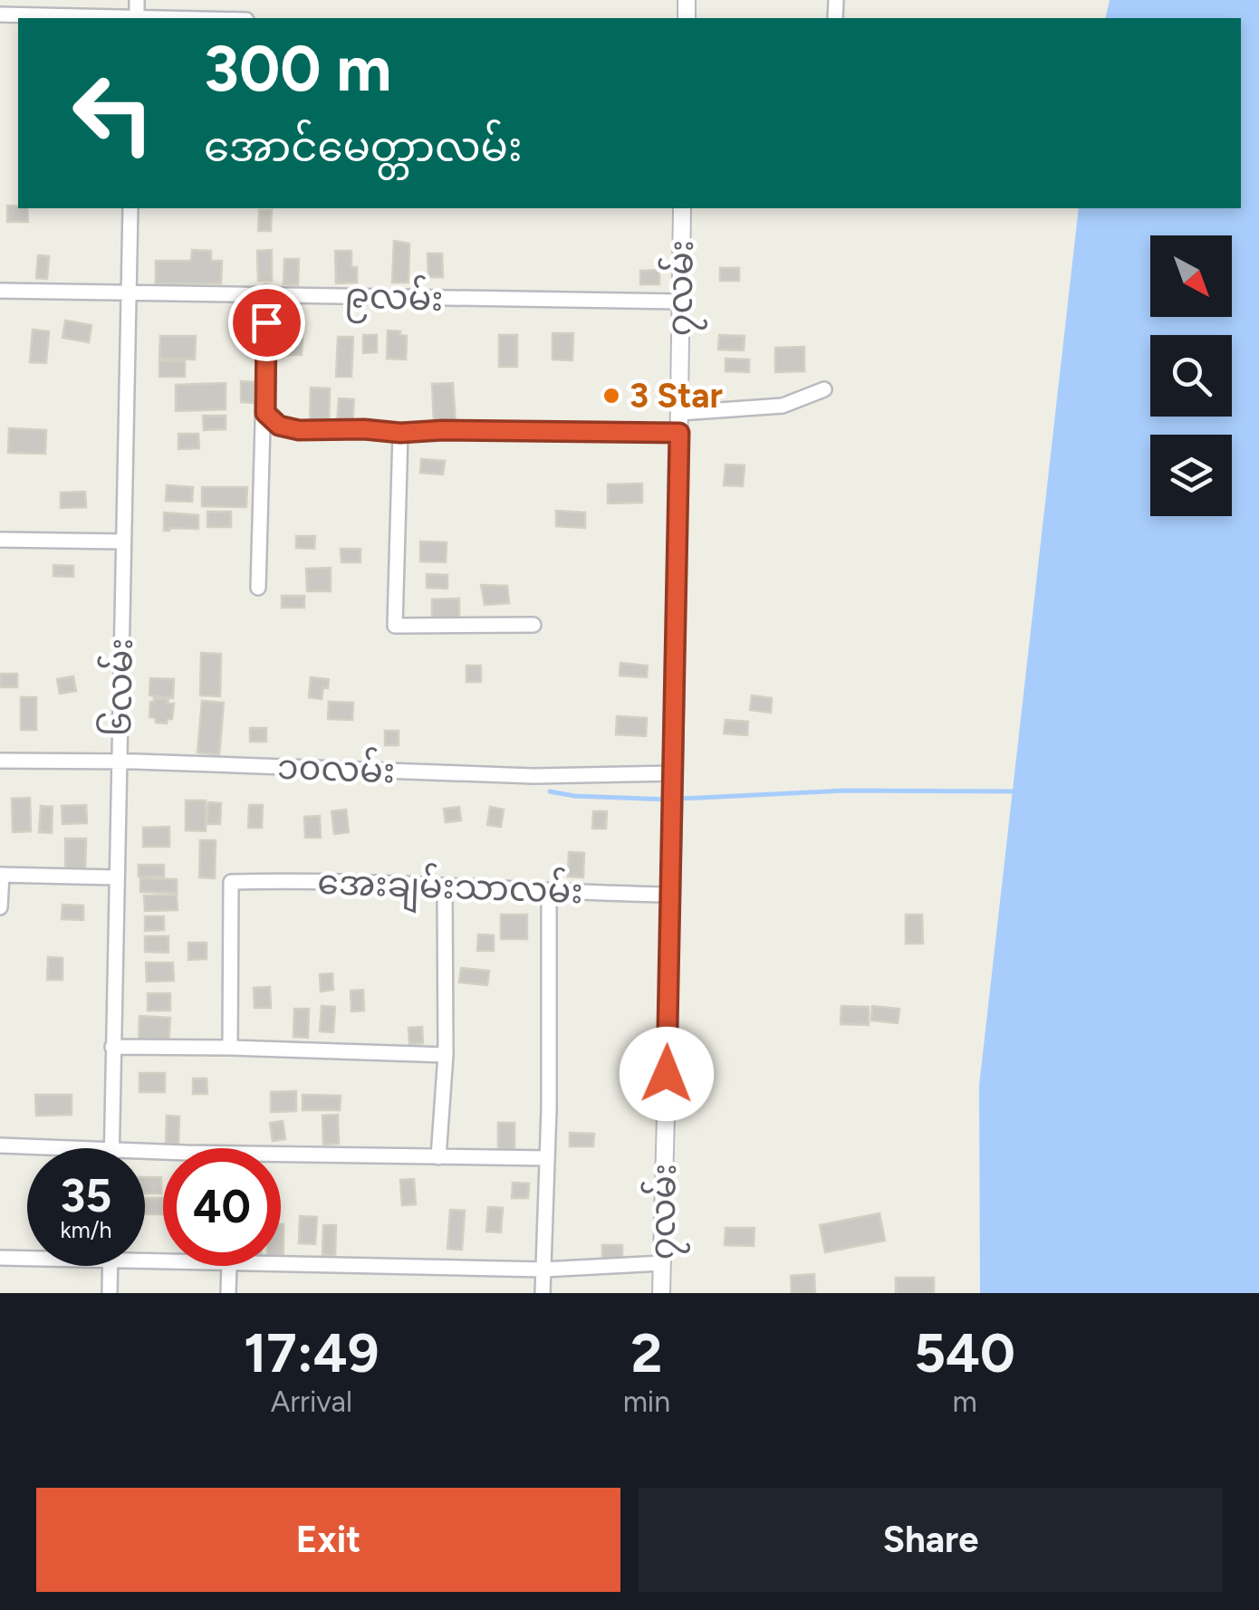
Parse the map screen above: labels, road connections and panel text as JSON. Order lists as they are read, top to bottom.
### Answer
{
  "streets": {
    "street": [
      "၇လမ်း",
      "၉လမ်း",
      "၆လမ်း",
      "၁၀လမ်း",
      "အေးချမ်းသာလမ်း"
    ]
  },
  "crossings": [
    ["၇လမ်း", "၉လမ်း"],
    ["၇လမ်း", "၁၀လမ်း"],
    ["၇လမ်း", "အေးချမ်းသာလမ်း"],
    ["၉လမ်း", "၆လမ်း"],
    ["၆လမ်း", "၁၀လမ်း"]
  ],
  "places": ["3 Star"],
  "north": "bottom right",
  "page": {
    "turn": ["300 m", "အောင်မေတ္တာလမ်း"],
    "speed": "35 km/h",
    "limit": "40",
    "eta": [
      "17:49",
      "Arrival",
      "2",
      "min",
      "540",
      "m"
    ],
    "buttons": ["Exit", "Share"]
  }
}
